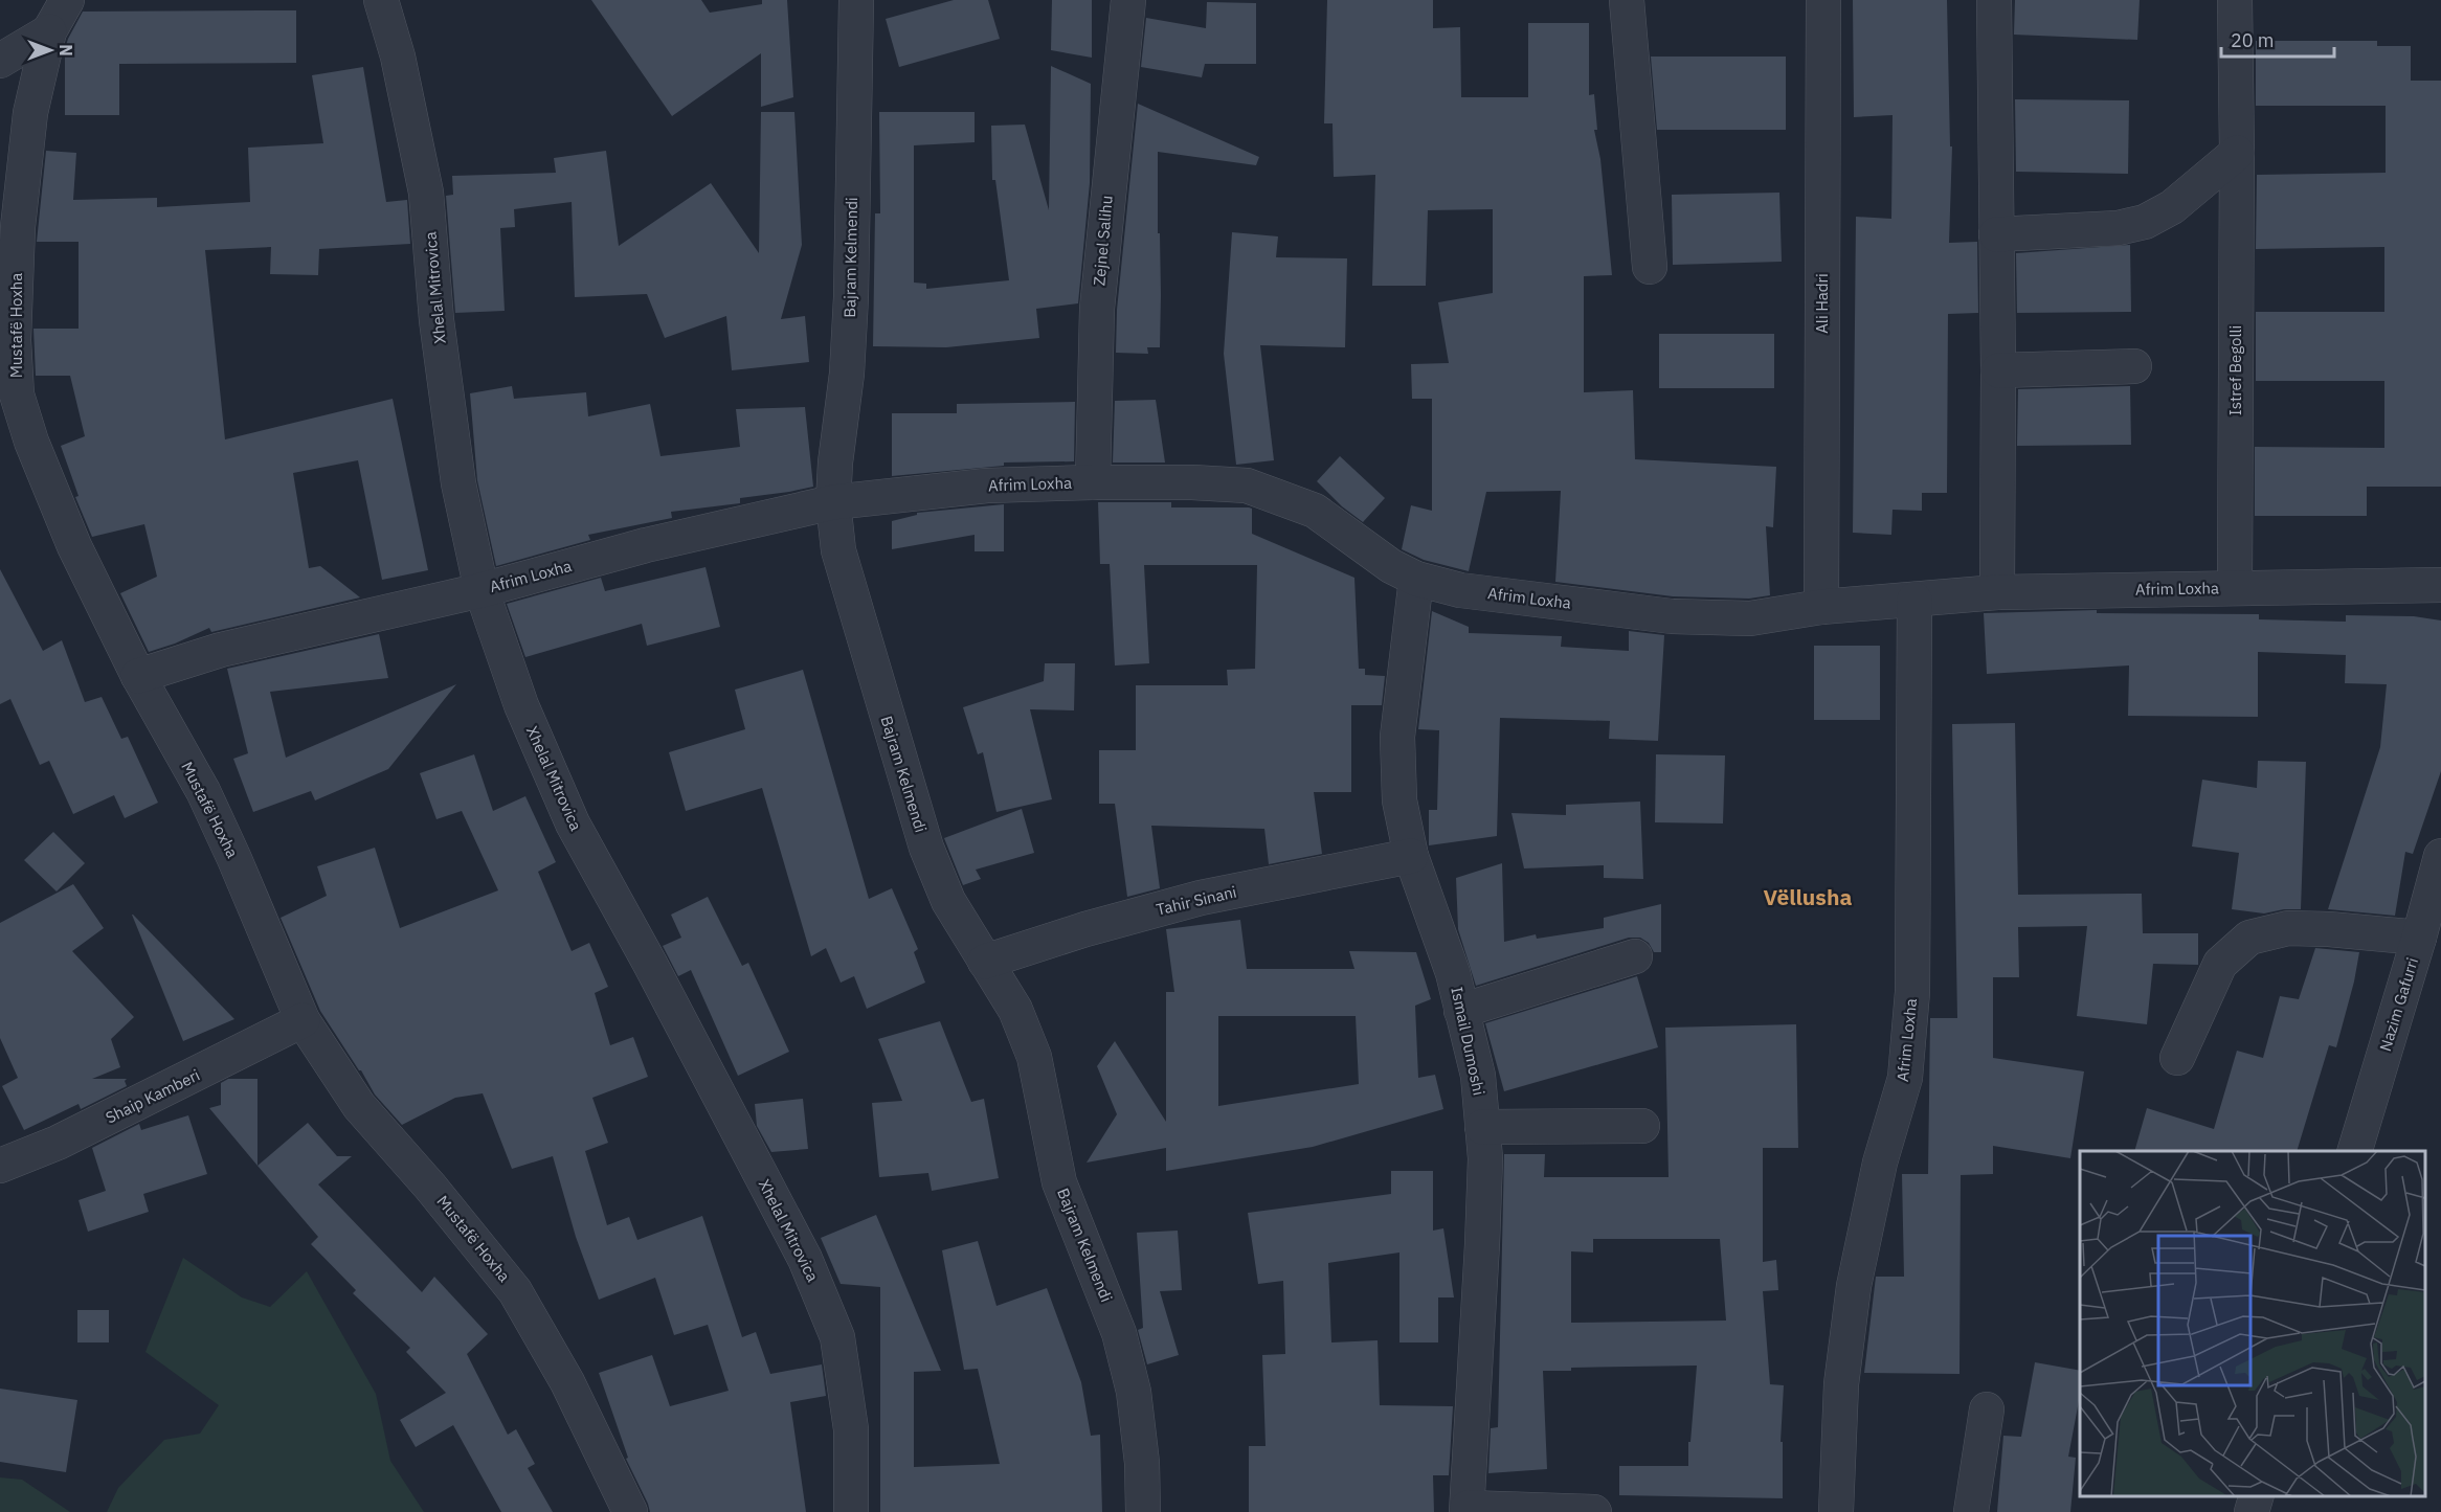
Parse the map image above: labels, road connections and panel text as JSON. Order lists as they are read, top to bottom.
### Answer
{
  "streets": {
    "street": [
      "Zejnel Salihu",
      "Bajram Kelmendi",
      "Xhelal Mitrovica",
      "Ali Hadri",
      "Mustafë Hoxha",
      "Istref Begolli",
      "Afrim Loxha",
      "Tahir Sinani",
      "Nazim Gafurri",
      "Ismail Dumoshi",
      "Shaip Kamberi"
    ]
  },
  "crossings": [
    ["Zejnel Salihu", "Afrim Loxha"],
    ["Bajram Kelmendi", "Afrim Loxha"],
    ["Bajram Kelmendi", "Tahir Sinani"],
    ["Xhelal Mitrovica", "Afrim Loxha"],
    ["Ali Hadri", "Afrim Loxha"],
    ["Mustafë Hoxha", "Afrim Loxha"],
    ["Mustafë Hoxha", "Shaip Kamberi"],
    ["Istref Begolli", "Afrim Loxha"],
    ["Afrim Loxha", "Ismail Dumoshi"],
    ["Tahir Sinani", "Ismail Dumoshi"]
  ],
  "districts": ["Vëllusha"],
  "scale_bar": "20 m",
  "north": "right"
}
